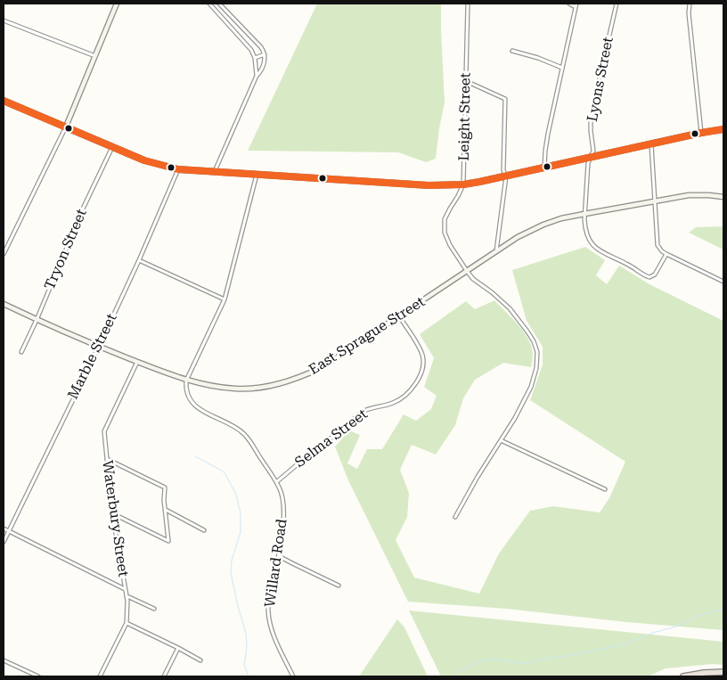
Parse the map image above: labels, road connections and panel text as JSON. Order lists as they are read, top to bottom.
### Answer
{
  "streets": {
    "street": [
      "Lyons Street",
      "Leight Street",
      "Tryon Street",
      "East Sprague Street",
      "Marble Street",
      "Selma Street",
      "Waterbury Street",
      "Willard Road"
    ]
  },
  "crossings": [
    ["Lyons Street", "East Sprague Street"],
    ["Leight Street", "East Sprague Street"],
    ["Tryon Street", "East Sprague Street"],
    ["East Sprague Street", "Marble Street"],
    ["East Sprague Street", "Selma Street"],
    ["East Sprague Street", "Waterbury Street"],
    ["East Sprague Street", "Willard Road"],
    ["Selma Street", "Willard Road"]
  ]
}
